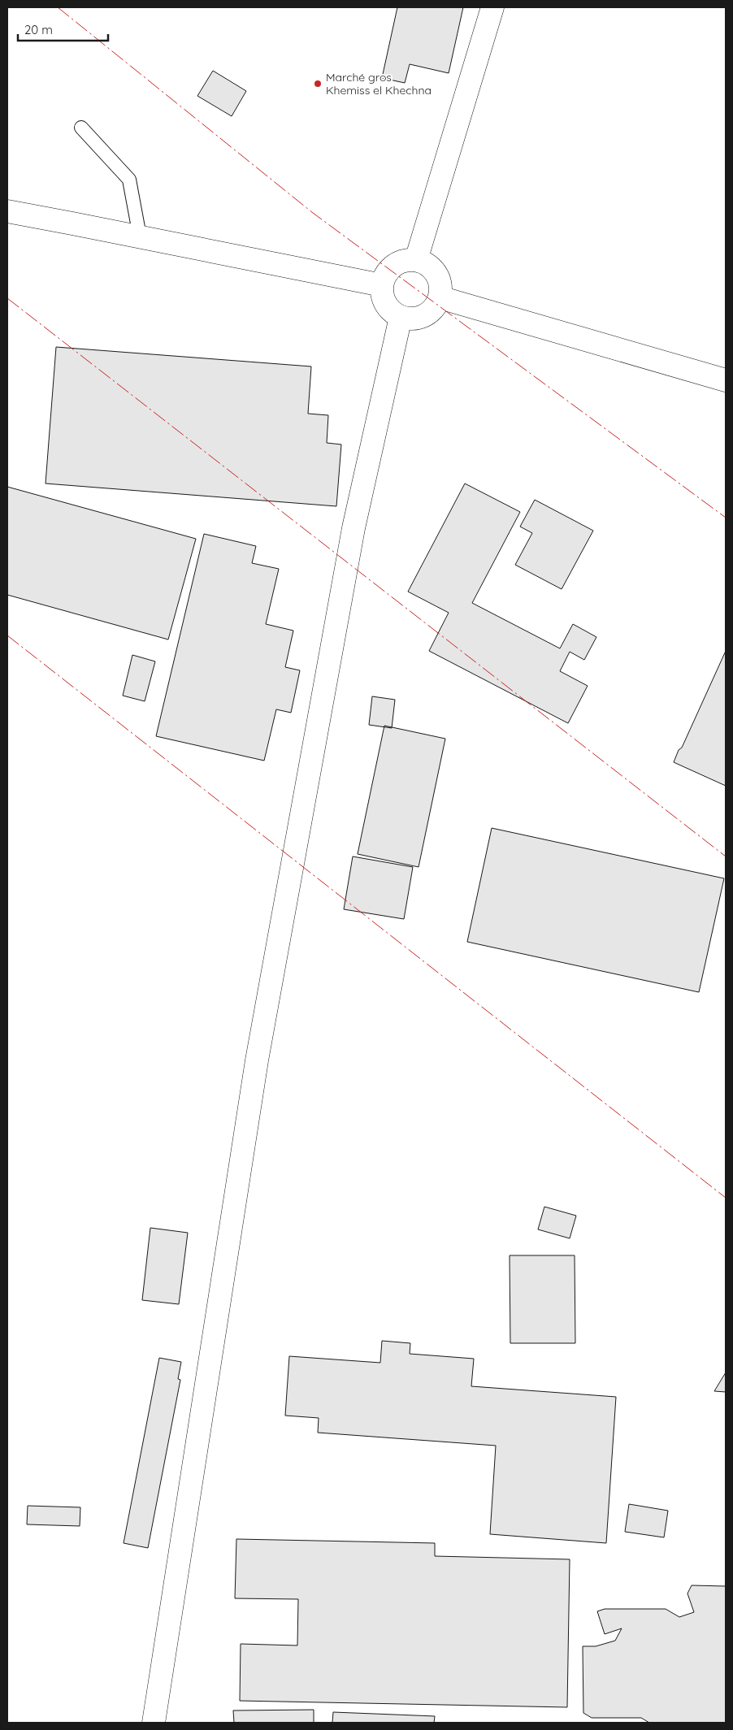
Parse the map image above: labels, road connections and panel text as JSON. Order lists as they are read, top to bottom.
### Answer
{
  "places": ["Marché gros Khemiss el Khechna"],
  "scale_bar": "20 m"
}
